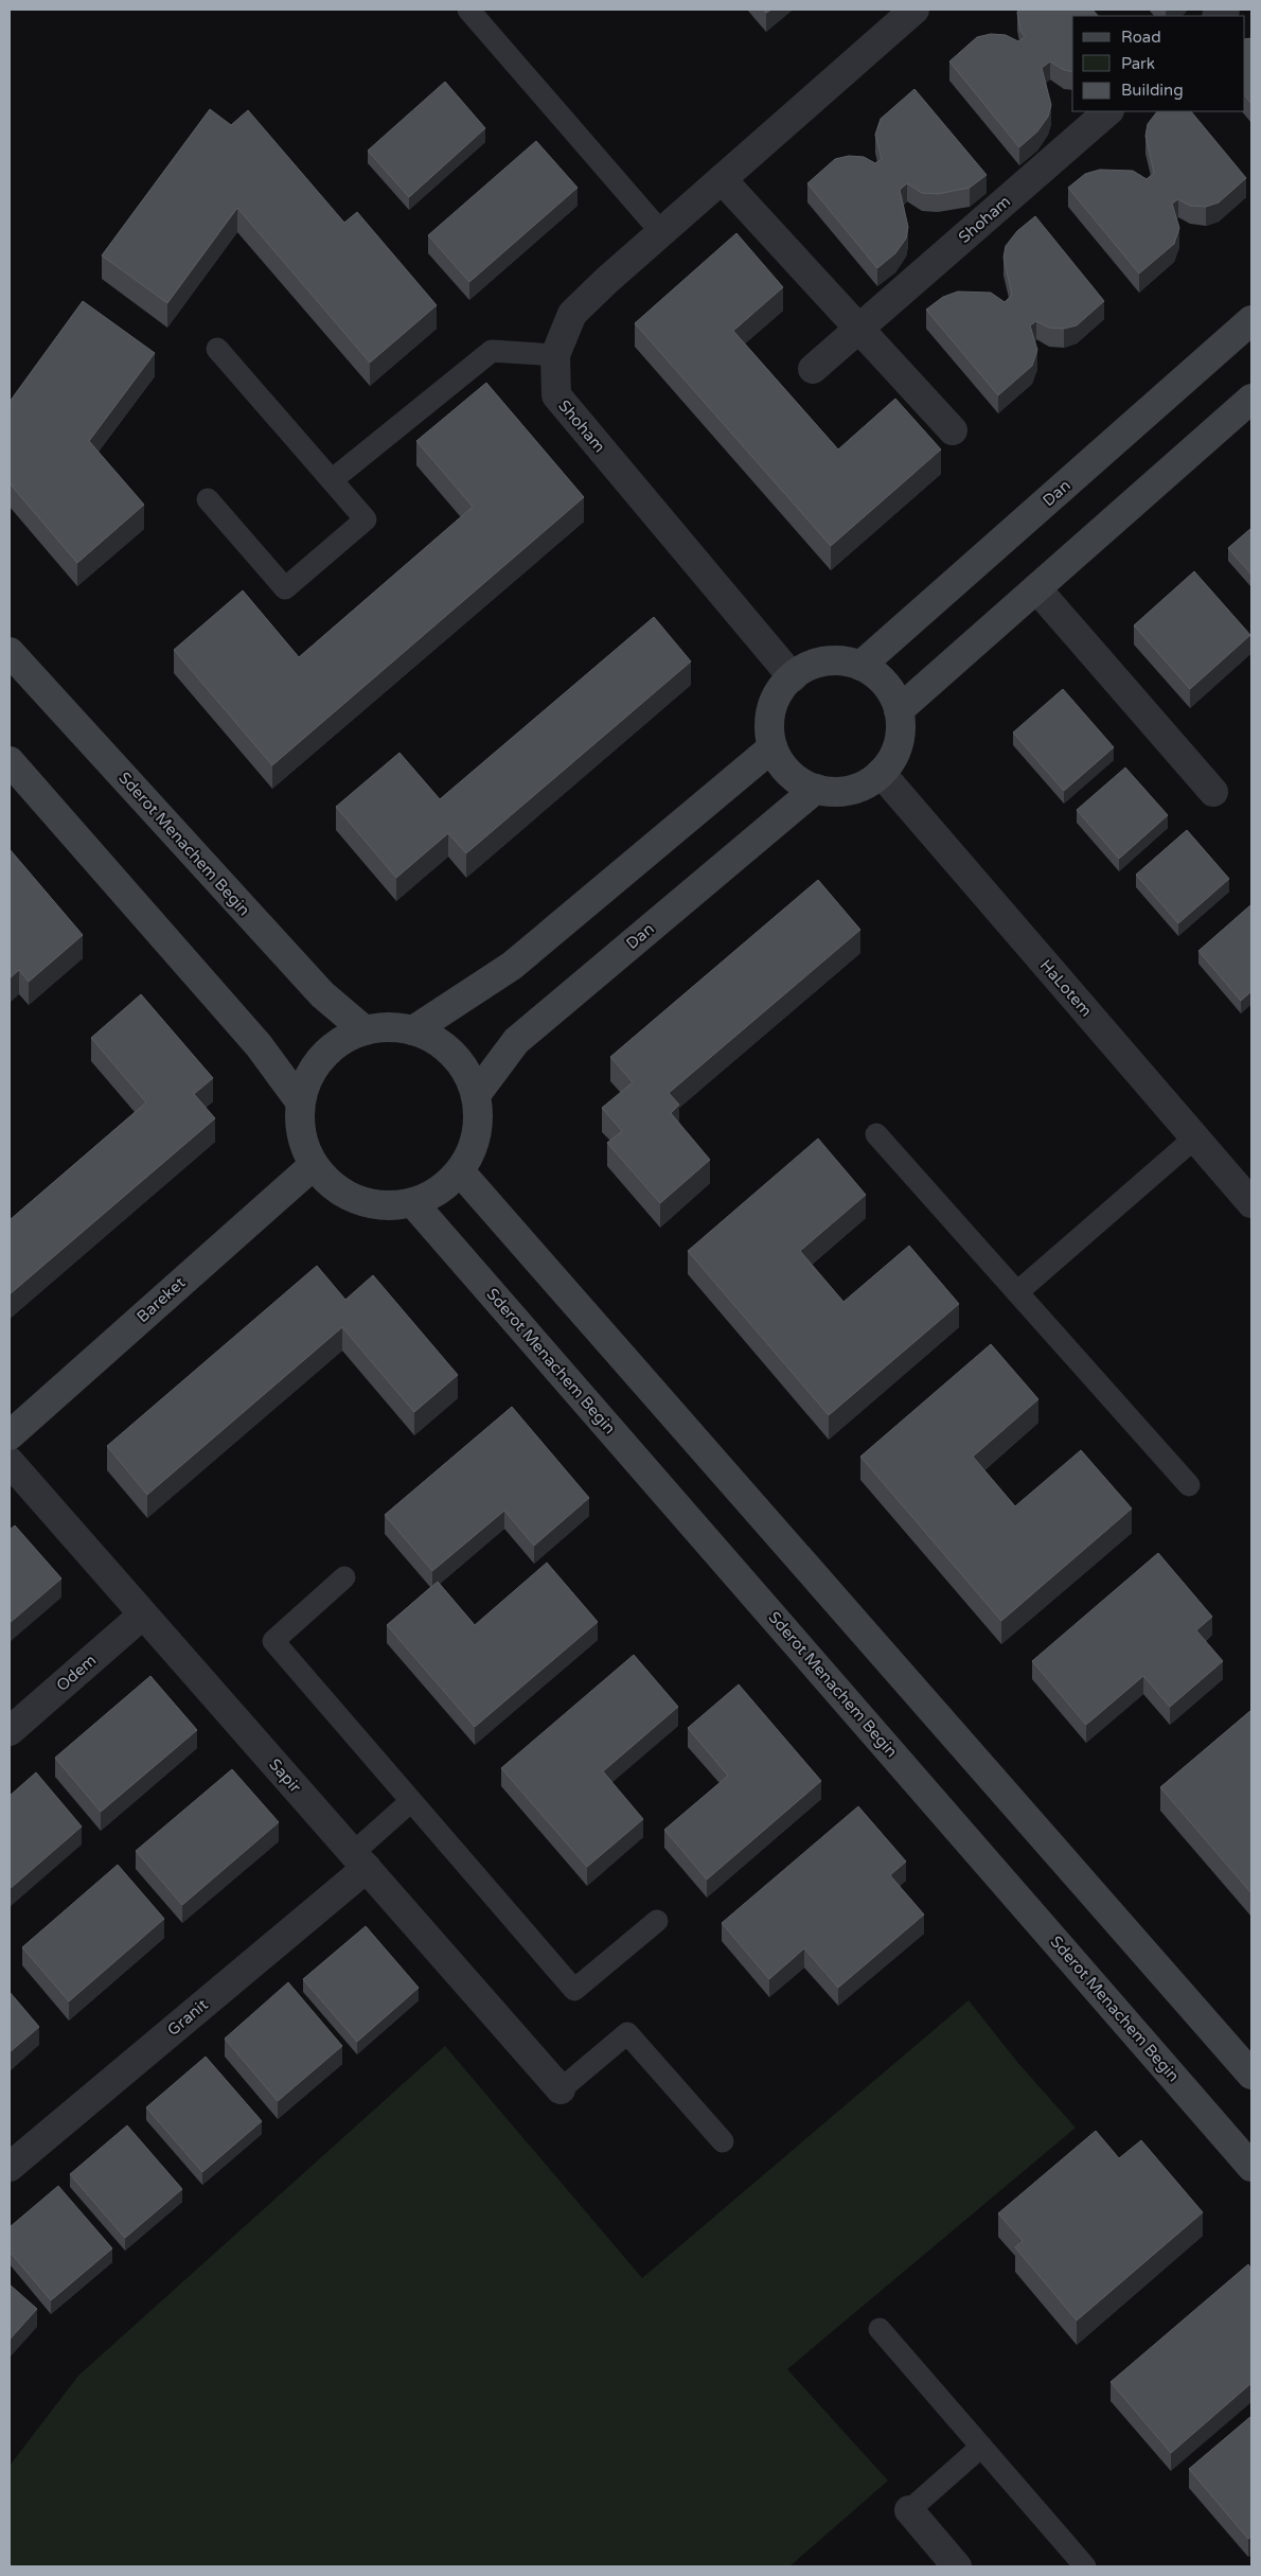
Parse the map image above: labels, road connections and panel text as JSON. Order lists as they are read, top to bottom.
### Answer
{
  "streets": {
    "street": [
      "Shoham",
      "Dan",
      "Sderot Menachem Begin",
      "HaLotem",
      "Bareket",
      "Odem",
      "Sapir",
      "Granit"
    ]
  },
  "crossings": [
    ["Shoham", "Dan"],
    ["Shoham", "HaLotem"],
    ["Dan", "Sderot Menachem Begin"],
    ["Dan", "HaLotem"],
    ["Dan", "Bareket"],
    ["Sderot Menachem Begin", "Bareket"],
    ["Odem", "Sapir"],
    ["Sapir", "Granit"]
  ],
  "legend": ["Road", "Park", "Building"]
}
